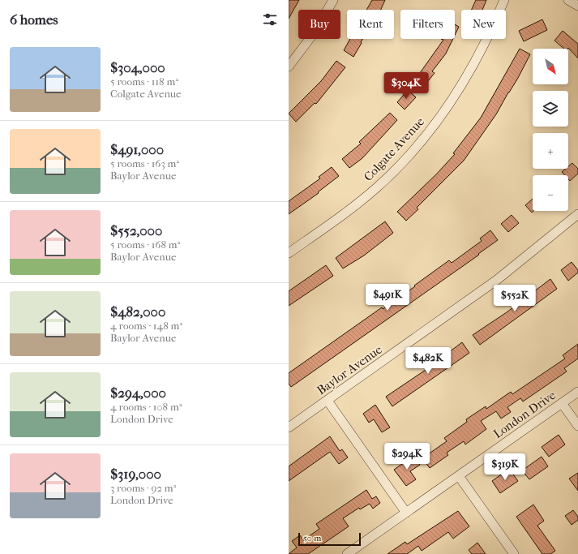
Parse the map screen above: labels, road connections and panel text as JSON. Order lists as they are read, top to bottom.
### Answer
{
  "streets": {
    "street": ["Colgate Avenue", "Baylor Avenue", "London Drive"]
  },
  "scale_bar": "50 m",
  "north": "bottom right",
  "page": {
    "heading": "6 homes",
    "chip": [
      "Buy",
      "Rent",
      "Filters",
      "New"
    ],
    "list": [
      {
        "name": "$304,000",
        "note": "5 rooms · 118 m² · Colgate Avenue"
      },
      {
        "name": "$491,000",
        "note": "5 rooms · 163 m² · Baylor Avenue"
      },
      {
        "name": "$552,000",
        "note": "5 rooms · 168 m² · Baylor Avenue"
      },
      {
        "name": "$482,000",
        "note": "4 rooms · 148 m² · Baylor Avenue"
      },
      {
        "name": "$294,000",
        "note": "4 rooms · 108 m² · London Drive"
      },
      {
        "name": "$319,000",
        "note": "3 rooms · 92 m² · London Drive"
      }
    ],
    "map_buttons": ["+", "−"],
    "price": [
      "$304K",
      "$491K",
      "$552K",
      "$482K",
      "$294K",
      "$319K"
    ],
    "scale": "50 m"
  }
}
